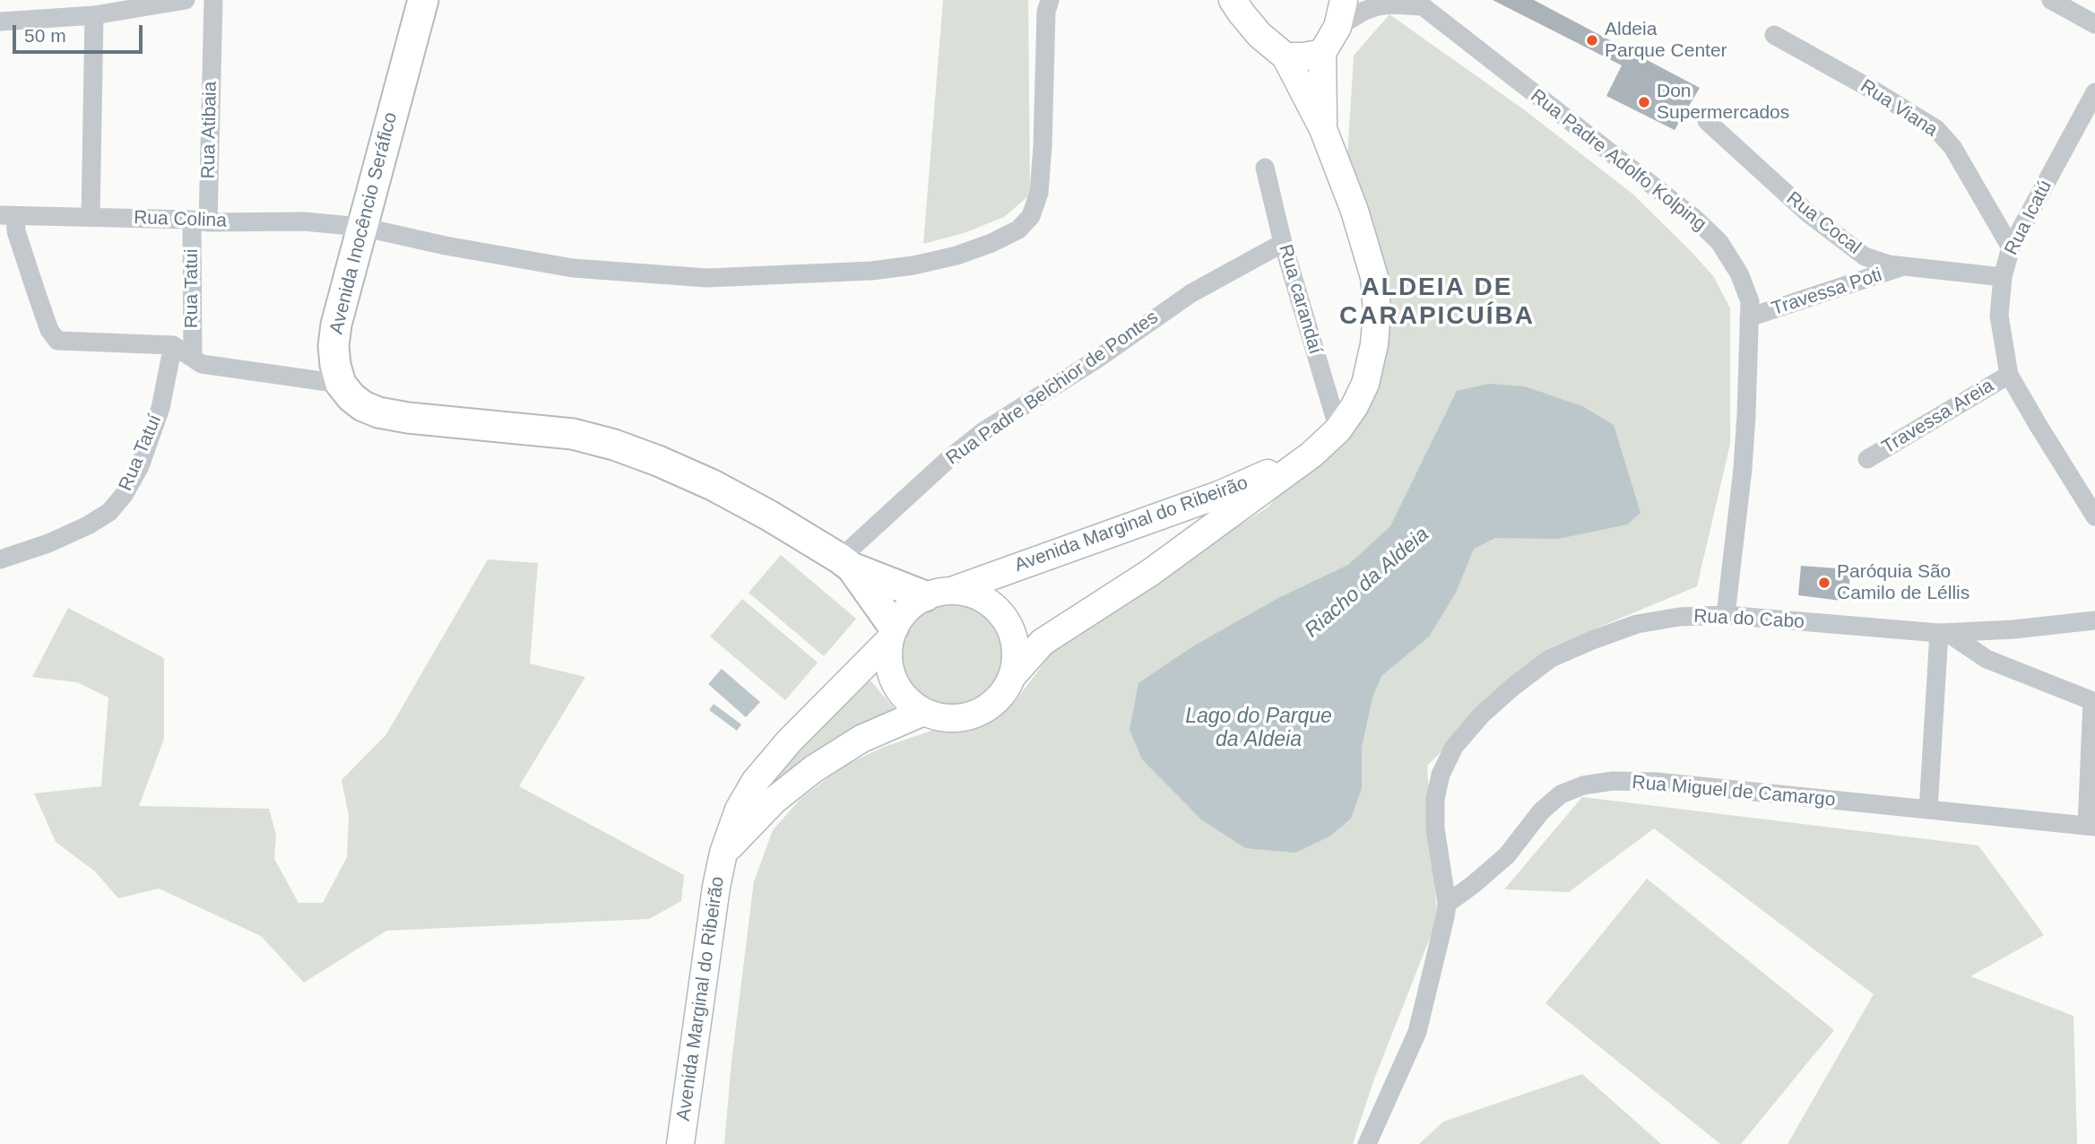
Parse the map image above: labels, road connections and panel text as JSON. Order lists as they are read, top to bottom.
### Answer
{
  "streets": {
    "main road": ["Avenida Inocêncio Seráfico", "Avenida Marginal do Ribeirão"],
    "street": [
      "Rua Viana",
      "Rua Atibaia",
      "Rua Padre Adolfo Kolping",
      "Rua Icatú",
      "Rua Colina",
      "Rua Cocal",
      "Rua Tatui",
      "Travessa Poti",
      "Rua carandaí",
      "Rua Padre Belchior de Pontes",
      "Travessa Areia",
      "Rua Tatuí",
      "Rua do Cabo",
      "Rua Miguel de Camargo"
    ]
  },
  "crossings": [
    ["Rua Viana", "Rua Icatú"],
    ["Rua Atibaia", "Rua Colina"],
    ["Rua Atibaia", "Rua Tatui"],
    ["Rua Padre Adolfo Kolping", "Travessa Poti"],
    ["Rua Padre Adolfo Kolping", "Rua do Cabo"],
    ["Rua Icatú", "Rua Cocal"],
    ["Rua Icatú", "Travessa Areia"],
    ["Rua Colina", "Avenida Inocêncio Seráfico"],
    ["Rua Colina", "Rua Tatui"],
    ["Rua Cocal", "Travessa Poti"],
    ["Rua carandaí", "Rua Padre Belchior de Pontes"],
    ["Rua carandaí", "Avenida Marginal do Ribeirão"],
    ["Rua do Cabo", "Rua Miguel de Camargo"]
  ],
  "districts": ["ALDEIA DE CARAPICUÍBA"],
  "water": ["Riacho da Aldeia", "Lago do Parque da Aldeia"],
  "places": ["Aldeia Parque Center", "Don Supermercados", "Paróquia São Camilo de Léllis"],
  "scale_bar": "50 m"
}
